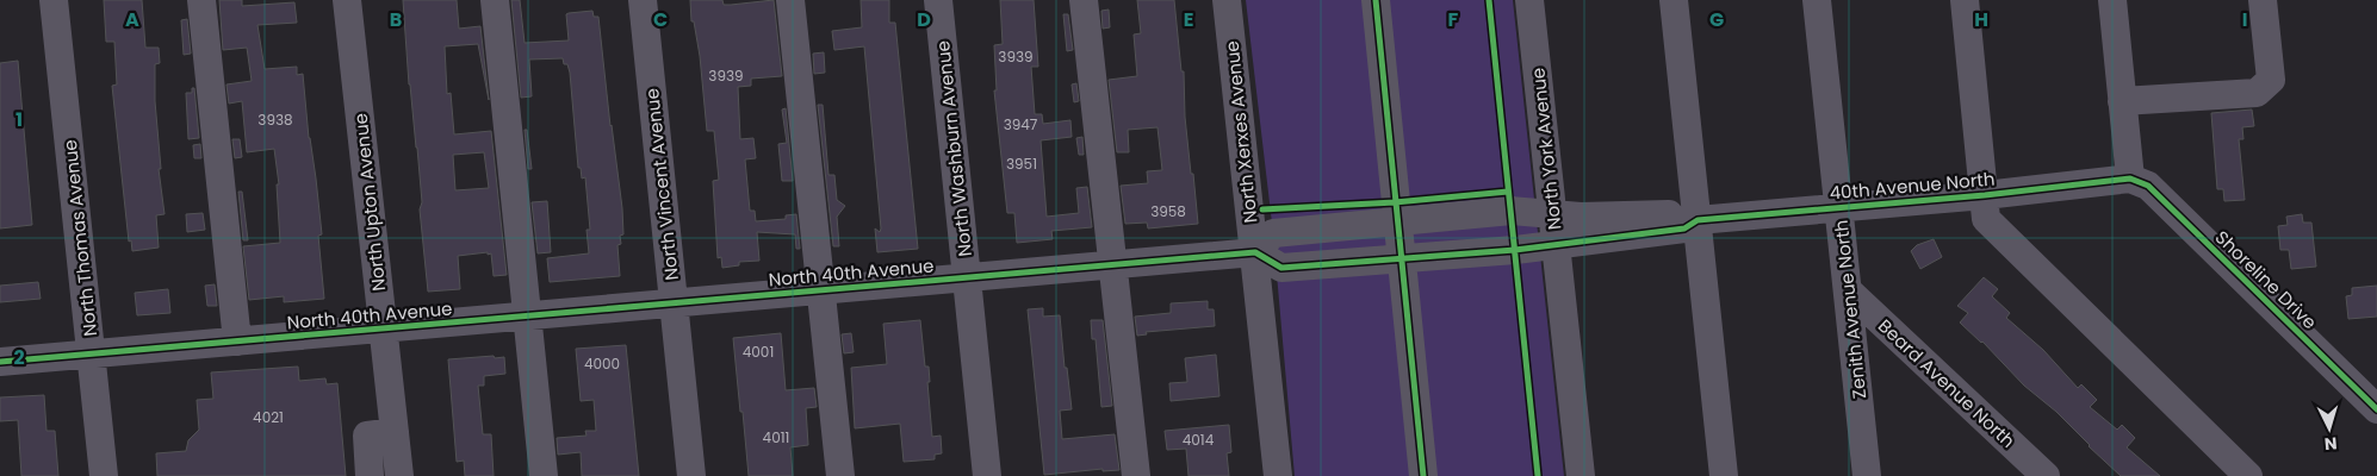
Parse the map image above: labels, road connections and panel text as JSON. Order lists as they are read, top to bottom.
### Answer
{
  "streets": {
    "street": [
      "North Xerxes Avenue",
      "North Washburn Avenue",
      "North York Avenue",
      "North Vincent Avenue",
      "40th Avenue North",
      "North Upton Avenue",
      "North Thomas Avenue",
      "North 40th Avenue",
      "Shoreline Drive",
      "Zenith Avenue North",
      "Beard Avenue North"
    ]
  },
  "crossings": [
    ["North Xerxes Avenue", "North 40th Avenue"],
    ["North Washburn Avenue", "North 40th Avenue"],
    ["North Vincent Avenue", "North 40th Avenue"],
    ["40th Avenue North", "Shoreline Drive"],
    ["40th Avenue North", "Zenith Avenue North"],
    ["North Upton Avenue", "North 40th Avenue"],
    ["North Thomas Avenue", "North 40th Avenue"],
    ["Zenith Avenue North", "Beard Avenue North"]
  ],
  "house_numbers": [
    "3939",
    "3939",
    "3938",
    "3947",
    "3951",
    "3958",
    "4001",
    "4000",
    "4021",
    "4011",
    "4014"
  ],
  "north": "bottom",
  "grid": {
    "columns": [
      "A",
      "B",
      "C",
      "D",
      "E",
      "F",
      "G",
      "H",
      "I"
    ],
    "rows": ["1", "2"]
  }
}
